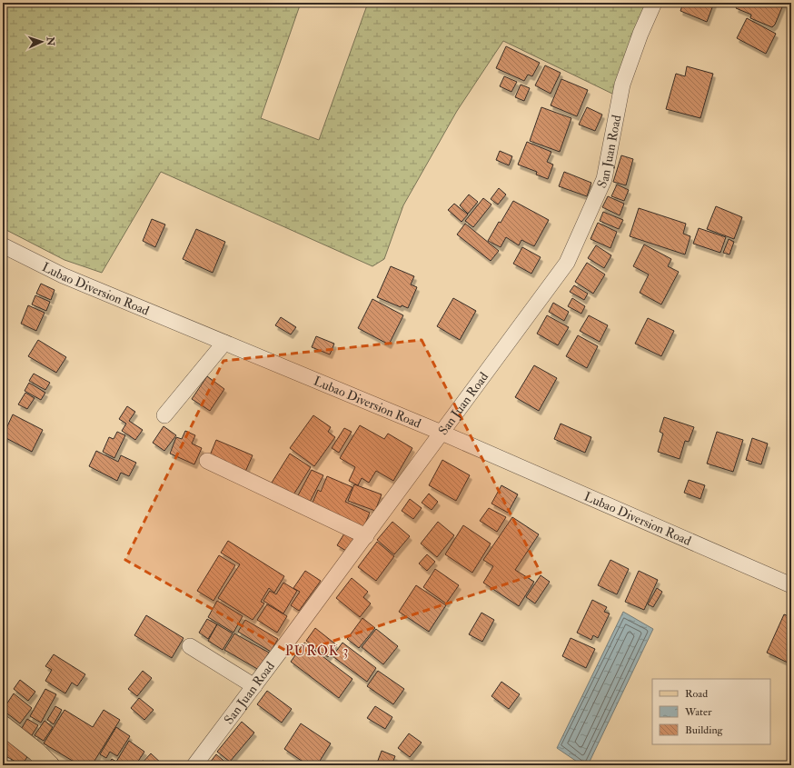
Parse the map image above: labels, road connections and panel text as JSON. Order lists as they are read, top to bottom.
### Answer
{
  "streets": {
    "street": ["San Juan Road", "Lubao Diversion Road"]
  },
  "crossings": [
    ["San Juan Road", "Lubao Diversion Road"]
  ],
  "districts": ["PUROK 3"],
  "legend": ["Road", "Water", "Building"],
  "north": "right"
}
